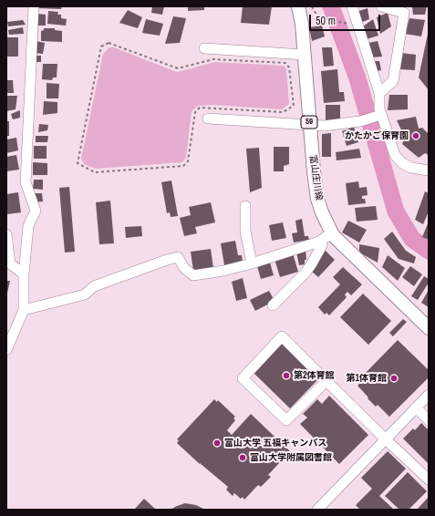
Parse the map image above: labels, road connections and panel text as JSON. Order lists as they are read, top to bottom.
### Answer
{
  "streets": {
    "main road": ["59", "富山庄川線"]
  },
  "places": [
    "かたかご保育園",
    "第2体育館",
    "第1体育館",
    "富山大学 五福キャンパス",
    "富山大学附属図書館"
  ],
  "scale_bar": "50 m"
}
